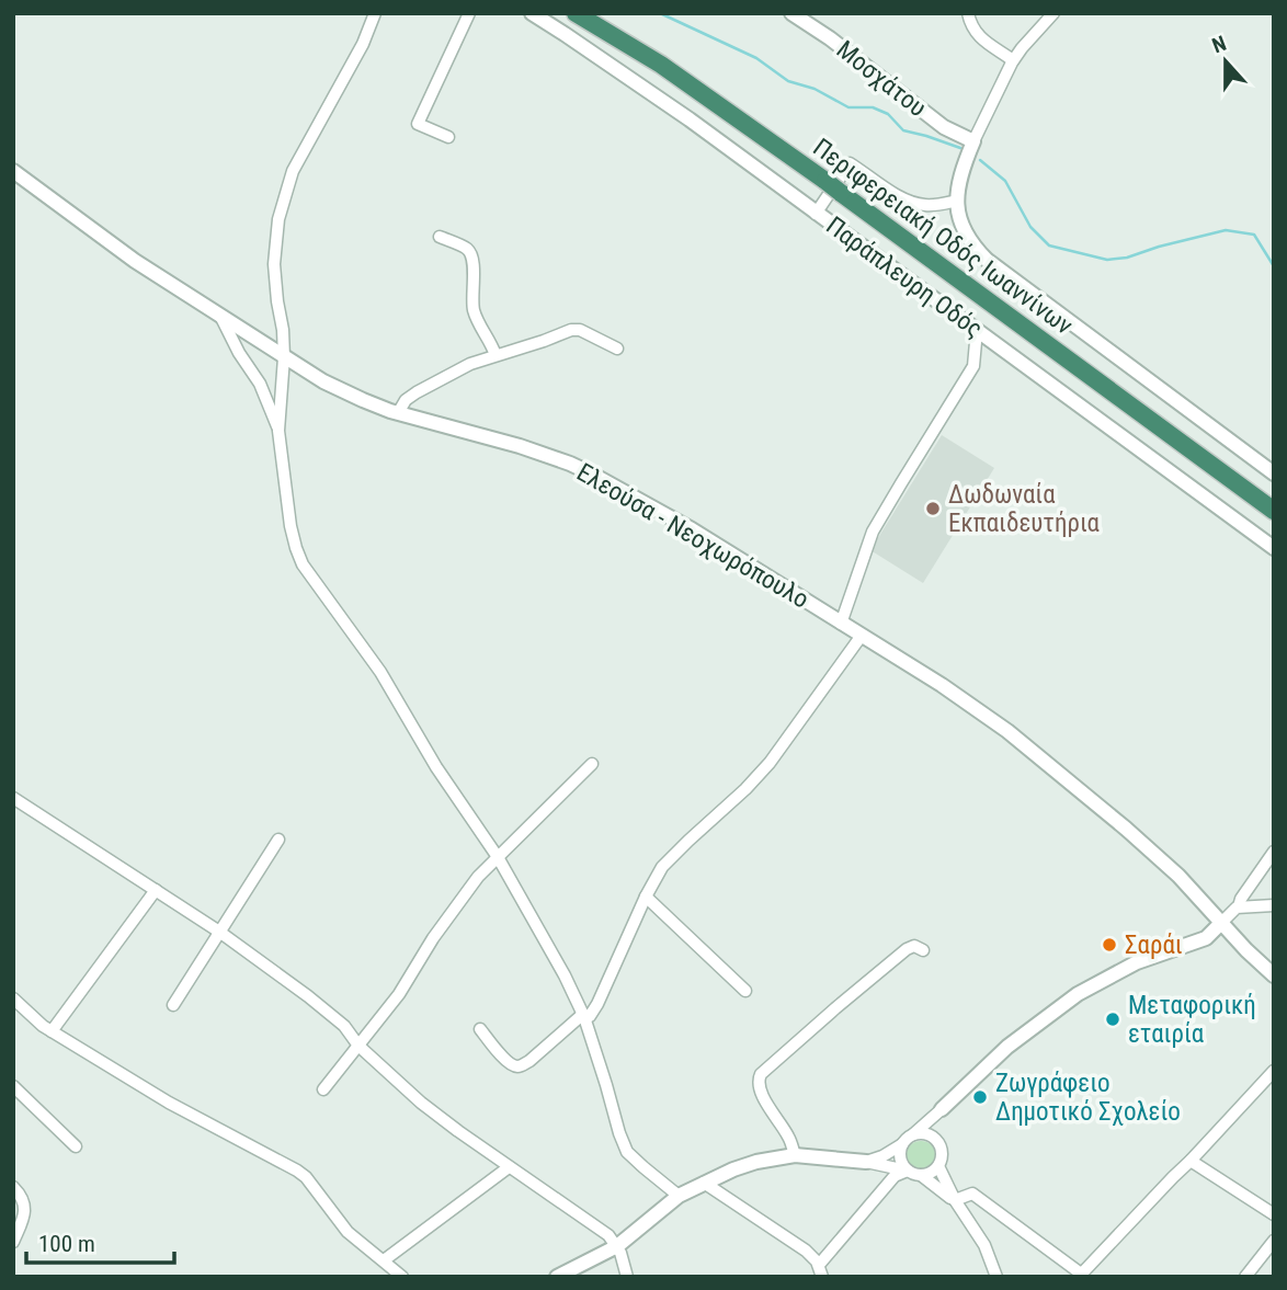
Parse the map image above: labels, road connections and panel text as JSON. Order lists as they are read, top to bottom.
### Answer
{
  "streets": {
    "highway": ["Περιφερειακή Οδός Ιωαννίνων"],
    "street": ["Μοσχάτου", "Παράπλευρη Οδός", "Ελεούσα - Νεοχωρόπουλο"]
  },
  "places": [
    "Δωδωναία Εκπαιδευτήρια",
    "Σαράι",
    "Μεταφορική εταιρία",
    "Ζωγράφειο Δημοτικό Σχολείο"
  ],
  "scale_bar": "100 m",
  "north": "top"
}
